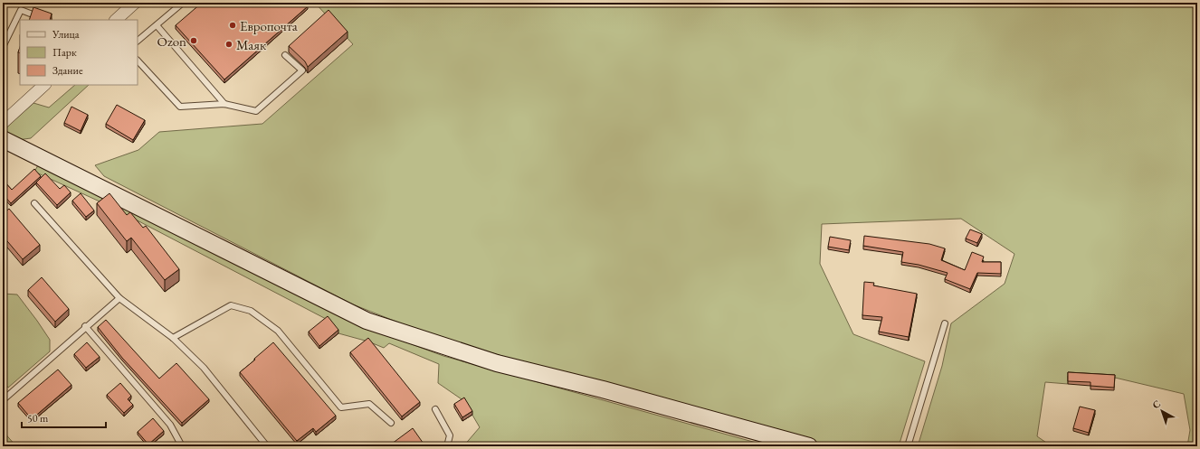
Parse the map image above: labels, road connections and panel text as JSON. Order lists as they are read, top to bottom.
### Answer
{
  "places": ["Европочта", "Ozon", "Маяк"],
  "legend": ["Улица", "Парк", "Здание"],
  "scale_bar": "50 m",
  "north": "top left"
}
